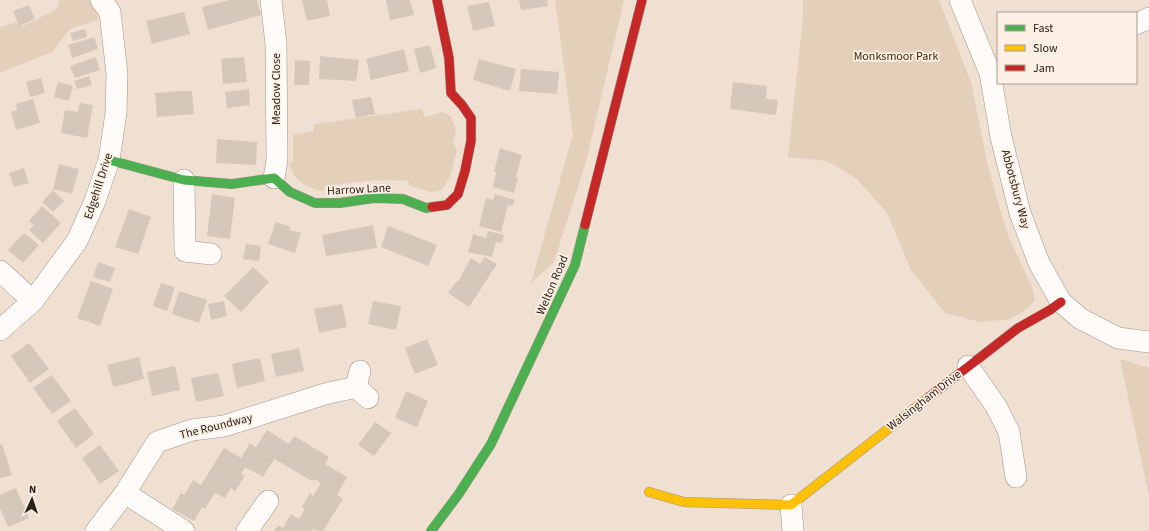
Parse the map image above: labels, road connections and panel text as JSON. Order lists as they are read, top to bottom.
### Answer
{
  "streets": {
    "street": [
      "Meadow Close",
      "Edgehill Drive",
      "Harrow Lane",
      "Abbotsbury Way",
      "Welton Road",
      "Walsingham Drive",
      "The Roundway"
    ]
  },
  "crossings": [
    ["Meadow Close", "Harrow Lane"],
    ["Abbotsbury Way", "Walsingham Drive"]
  ],
  "parks": ["Monksmoor Park"],
  "legend": ["Fast", "Slow", "Jam"],
  "north": "top"
}
